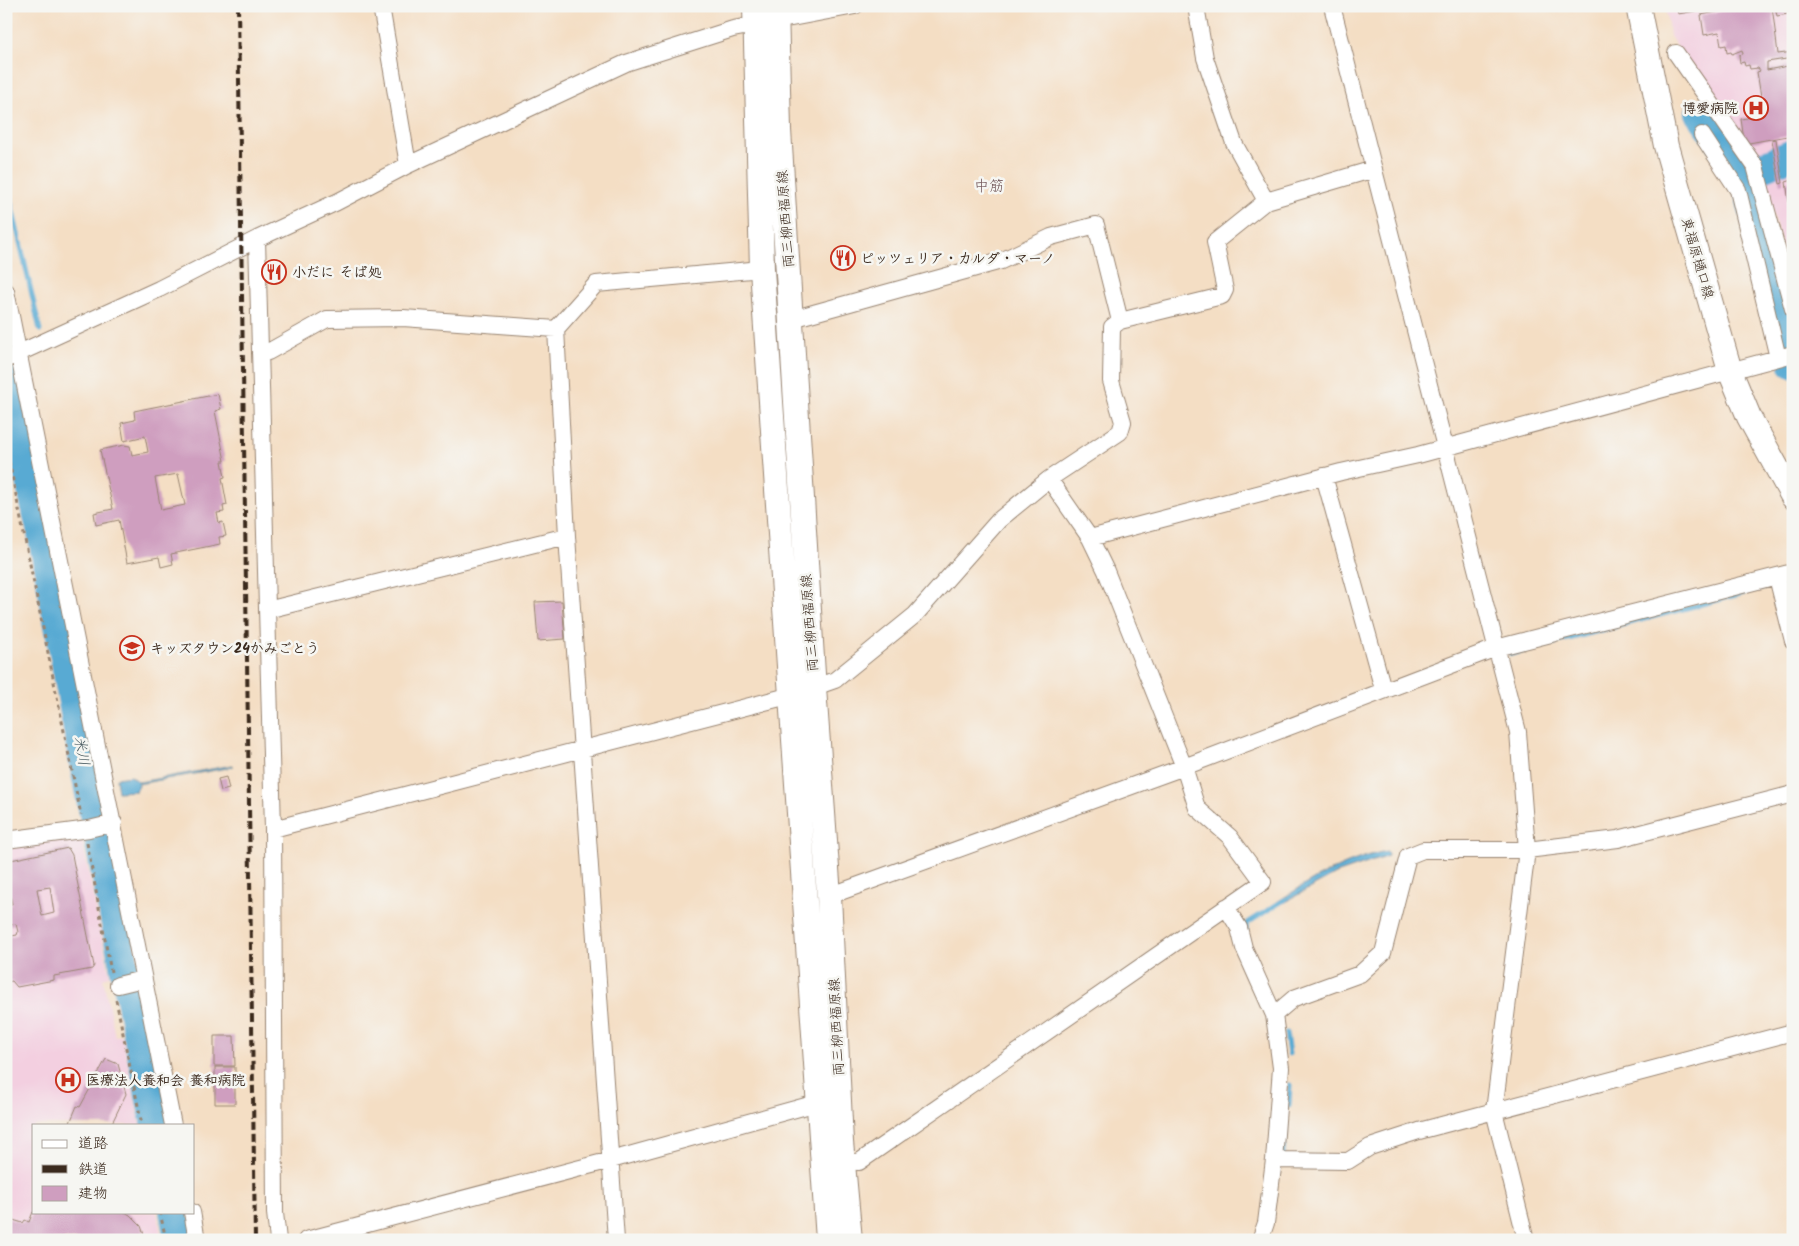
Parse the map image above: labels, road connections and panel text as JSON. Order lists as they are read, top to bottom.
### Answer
{
  "streets": {
    "main road": ["両三柳西福原線", "東福原樋口線"]
  },
  "districts": ["中筋"],
  "water": ["米川"],
  "places": {
    "hospital": ["博愛病院", "医療法人養和会 養和病院"],
    "restaurant": ["ピッツェリア・カルダ・マーノ", "小だに そば処"],
    "school or university": ["キッズタウン24かみごとう"]
  },
  "legend": ["道路", "鉄道", "建物"]
}
